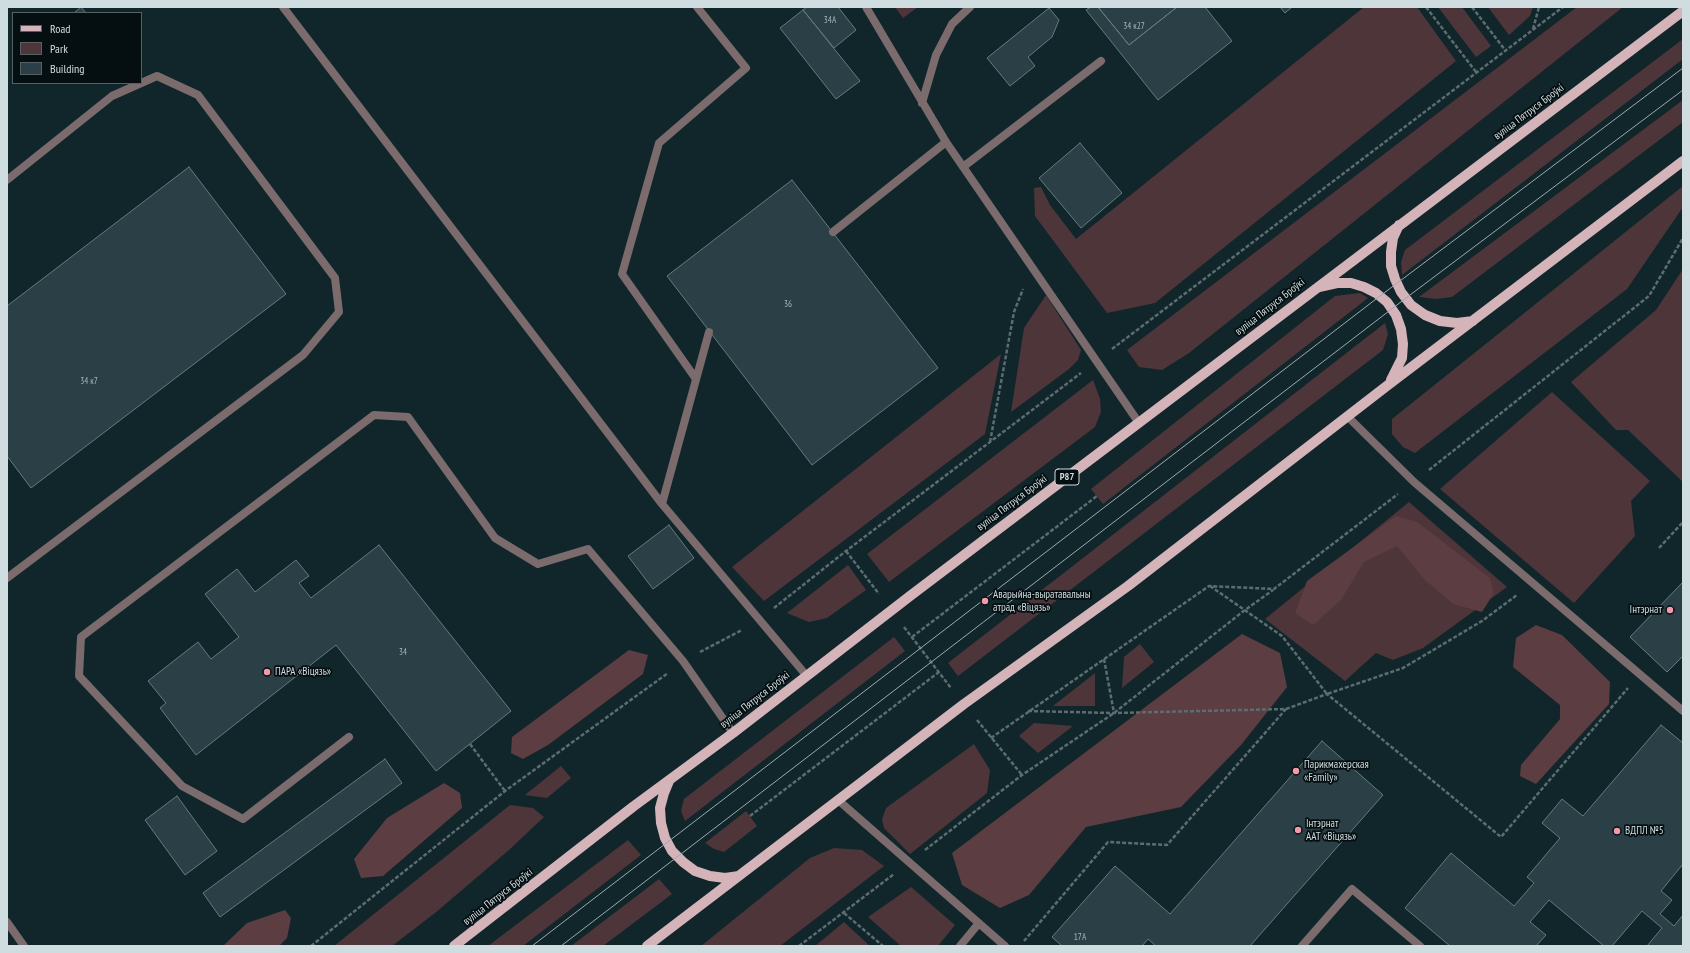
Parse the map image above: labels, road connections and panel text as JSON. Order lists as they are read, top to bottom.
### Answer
{
  "streets": {
    "main road": ["вуліца Пятруся Броўкі", "Р87"]
  },
  "places": [
    "Аварыйна-выратавальны атрад «Віцязь»",
    "Інтэрнат",
    "ПАРА «Віцязь»",
    "Парикмахерская «Family»",
    "Інтэрнат ААТ «Віцязь»",
    "ВДПЛ №5"
  ],
  "house_numbers": [
    "34А",
    "34 к27",
    "36",
    "34 к7",
    "34",
    "17А"
  ],
  "legend": ["Road", "Park", "Building"]
}
